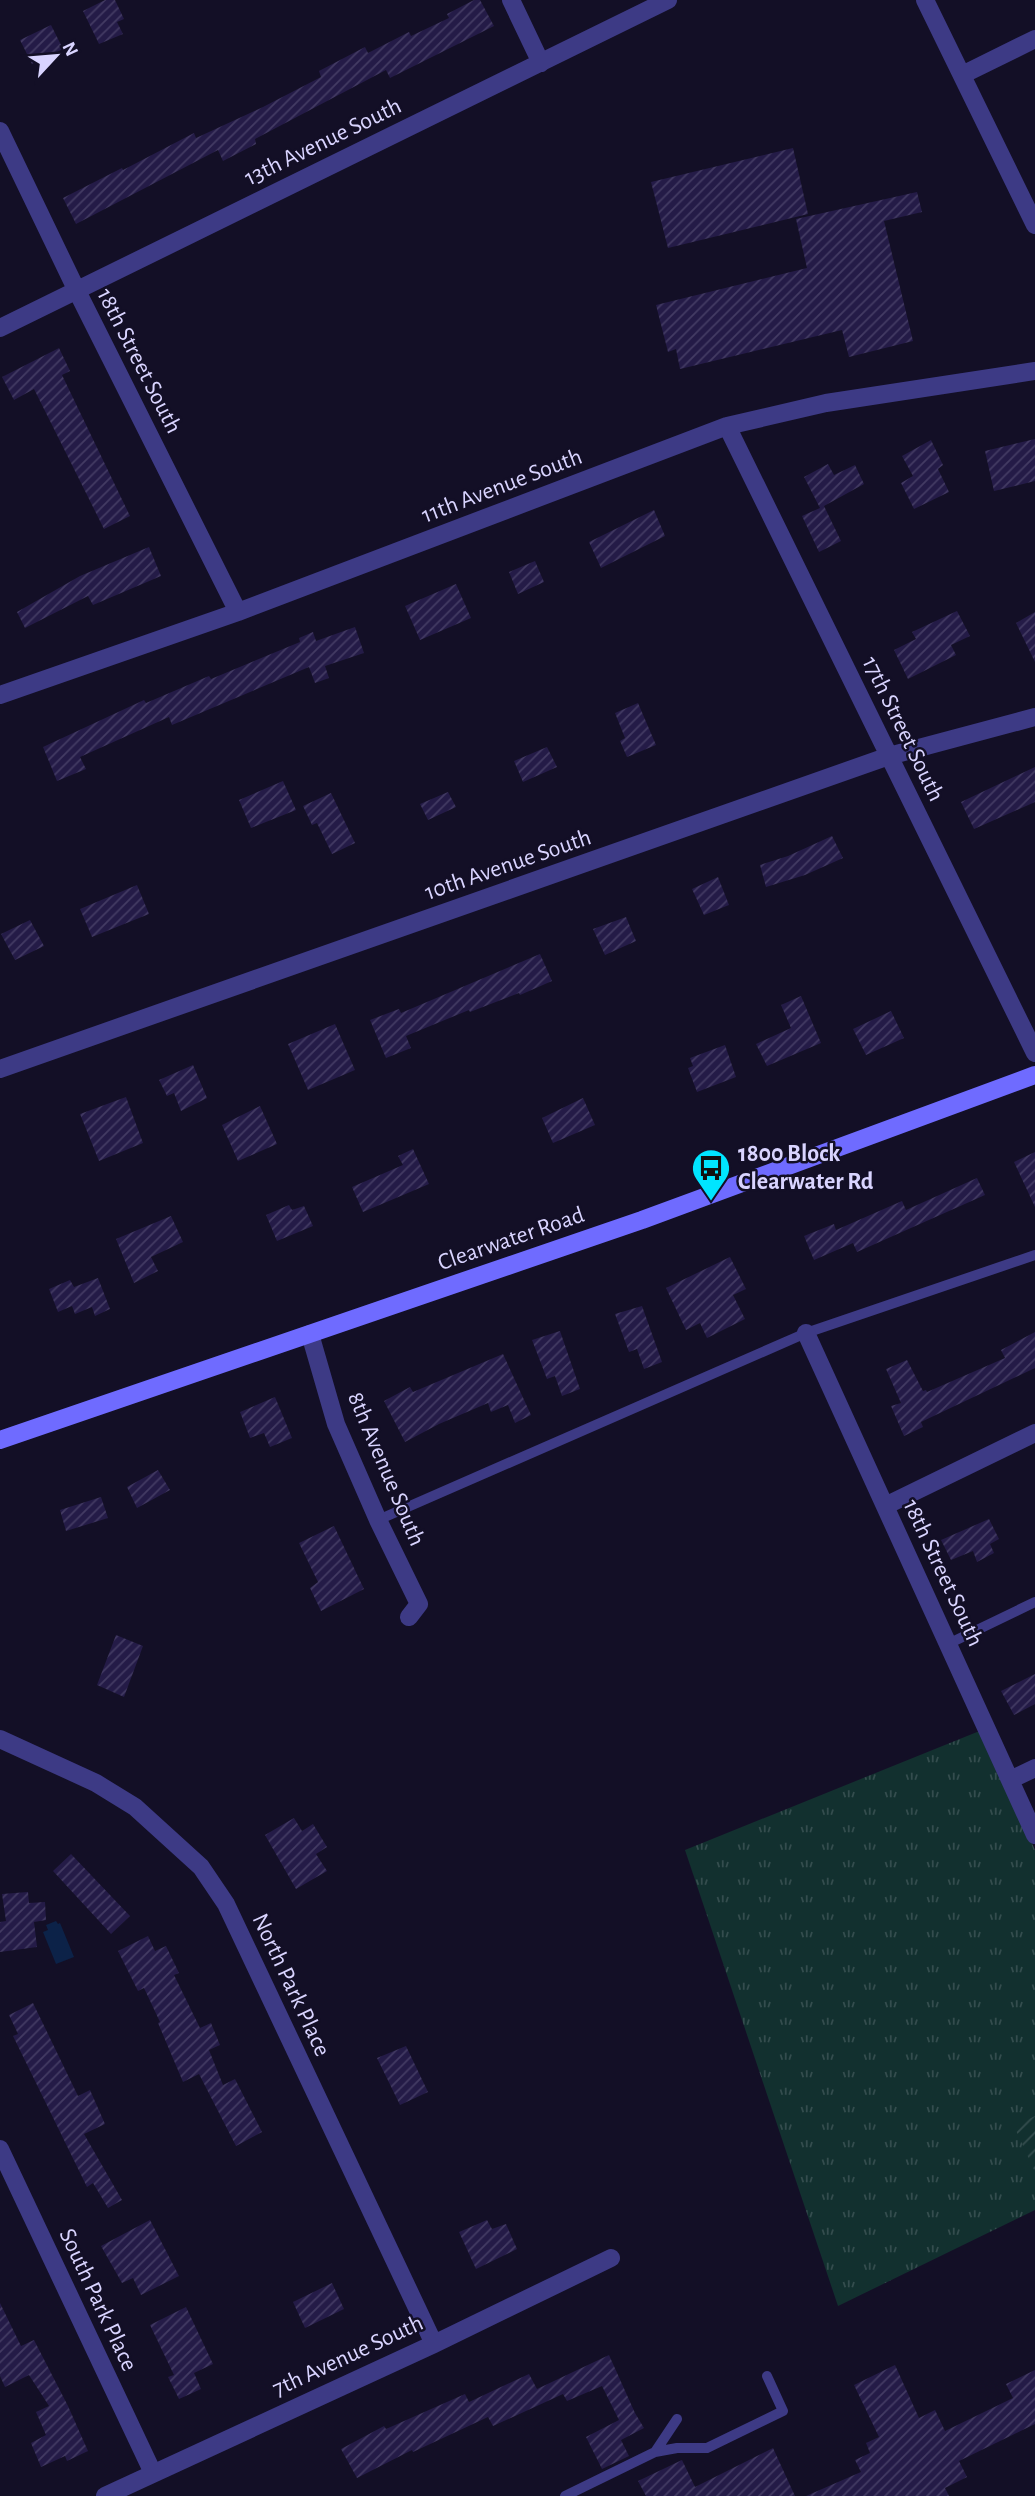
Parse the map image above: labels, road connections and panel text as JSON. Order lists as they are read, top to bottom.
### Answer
{
  "streets": {
    "street": [
      "13th Avenue South",
      "18th Street South",
      "11th Avenue South",
      "17th Street South",
      "10th Avenue South",
      "Clearwater Road",
      "8th Avenue South",
      "North Park Place",
      "South Park Place",
      "7th Avenue South"
    ]
  },
  "crossings": [
    ["13th Avenue South", "18th Street South"],
    ["18th Street South", "11th Avenue South"],
    ["11th Avenue South", "17th Street South"],
    ["17th Street South", "10th Avenue South"],
    ["Clearwater Road", "8th Avenue South"],
    ["North Park Place", "7th Avenue South"],
    ["South Park Place", "7th Avenue South"]
  ],
  "places": {
    "bus stop": ["1800 Block Clearwater Rd"]
  },
  "north": "top right"
}
